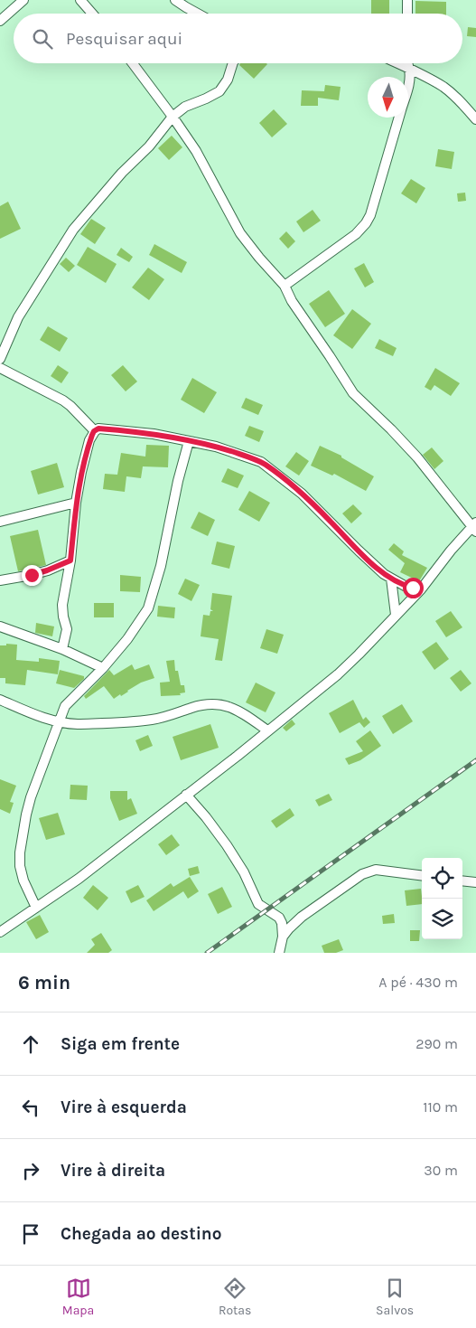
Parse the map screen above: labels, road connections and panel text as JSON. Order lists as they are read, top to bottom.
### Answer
{
  "north": "bottom",
  "page": {
    "search": "Pesquisar aqui",
    "heading": ["6 min", "A pé · 430 m"],
    "list": [
      ["Siga em frente", "290 m"],
      ["Vire à esquerda", "110 m"],
      ["Vire à direita", "30 m"],
      "Chegada ao destino"
    ],
    "nav": ["Mapa", "Rotas", "Salvos"]
  }
}
